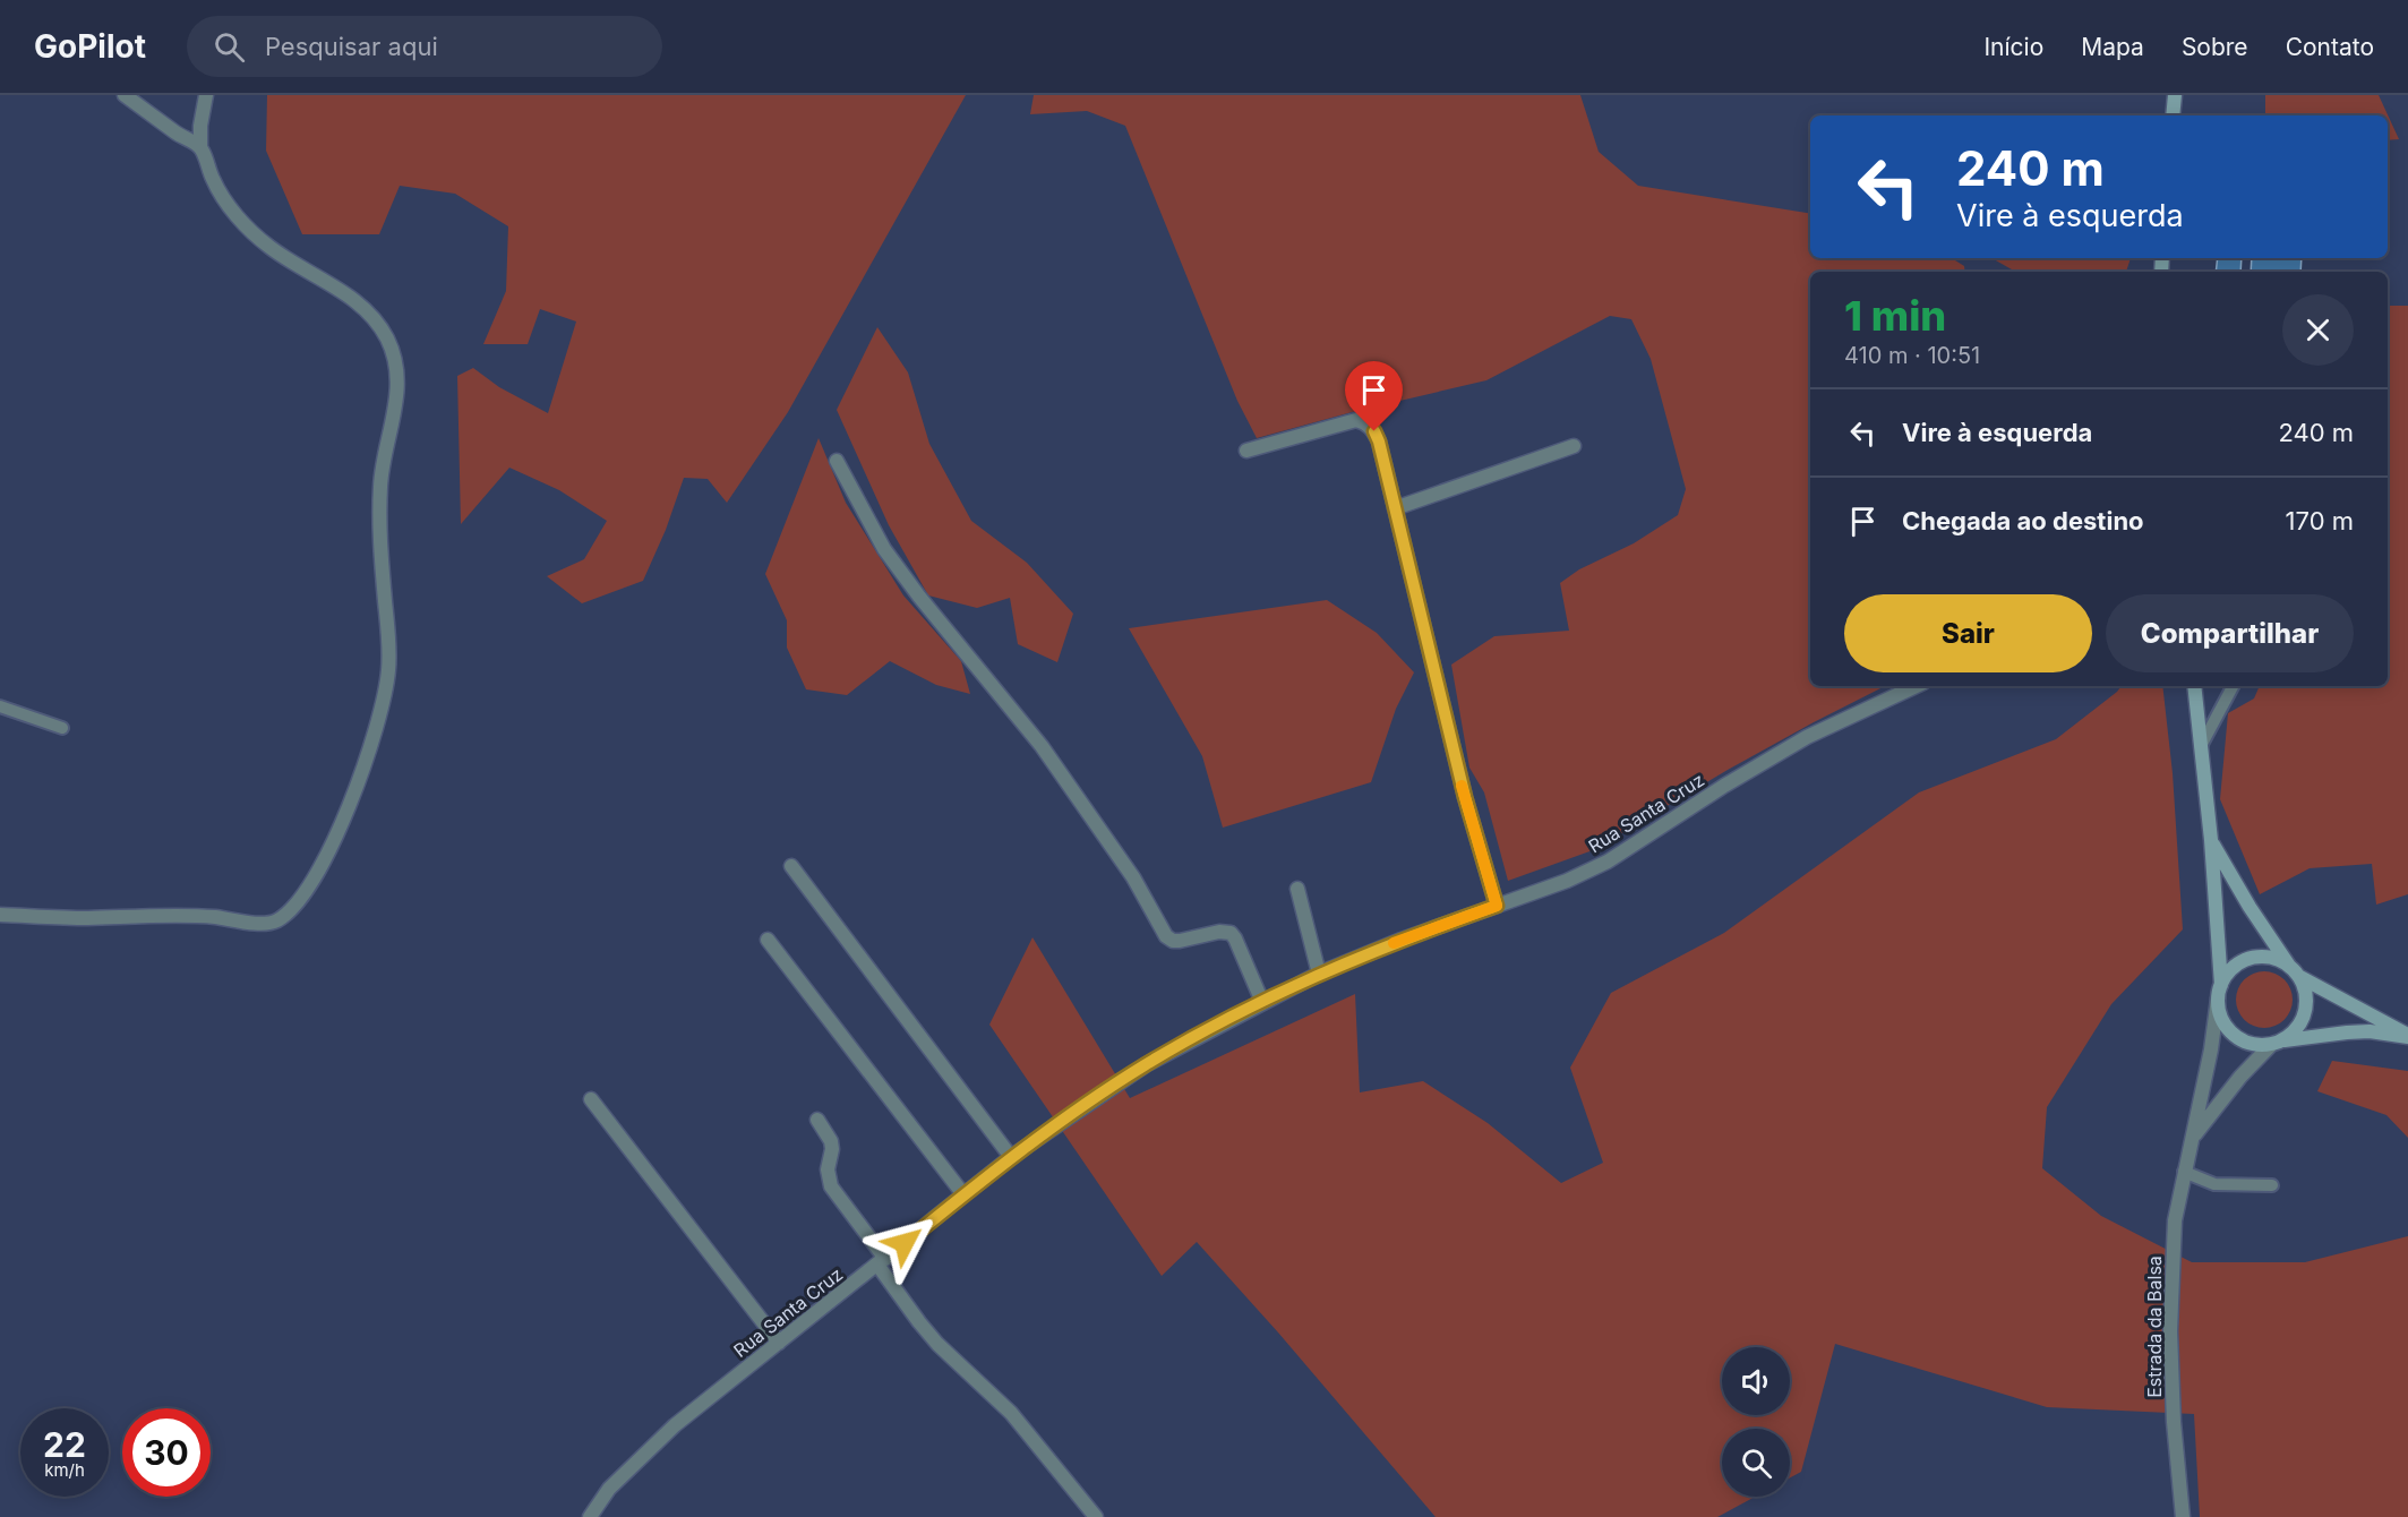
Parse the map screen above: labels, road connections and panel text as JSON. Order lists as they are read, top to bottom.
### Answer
{
  "streets": {
    "street": ["Rua Santa Cruz", "Estrada da Balsa"]
  },
  "page": {
    "header": "GoPilot",
    "search": "Pesquisar aqui",
    "nav": [
      "Início",
      "Mapa",
      "Sobre",
      "Contato"
    ],
    "turn": ["240 m", "Vire à esquerda"],
    "heading": ["1 min", "410 m · 10:51"],
    "list": [
      {
        "name": "Vire à esquerda",
        "value": "240 m"
      },
      {
        "name": "Chegada ao destino",
        "value": "170 m"
      }
    ],
    "buttons": ["Sair", "Compartilhar"],
    "speed": "22 km/h",
    "limit": "30"
  }
}
